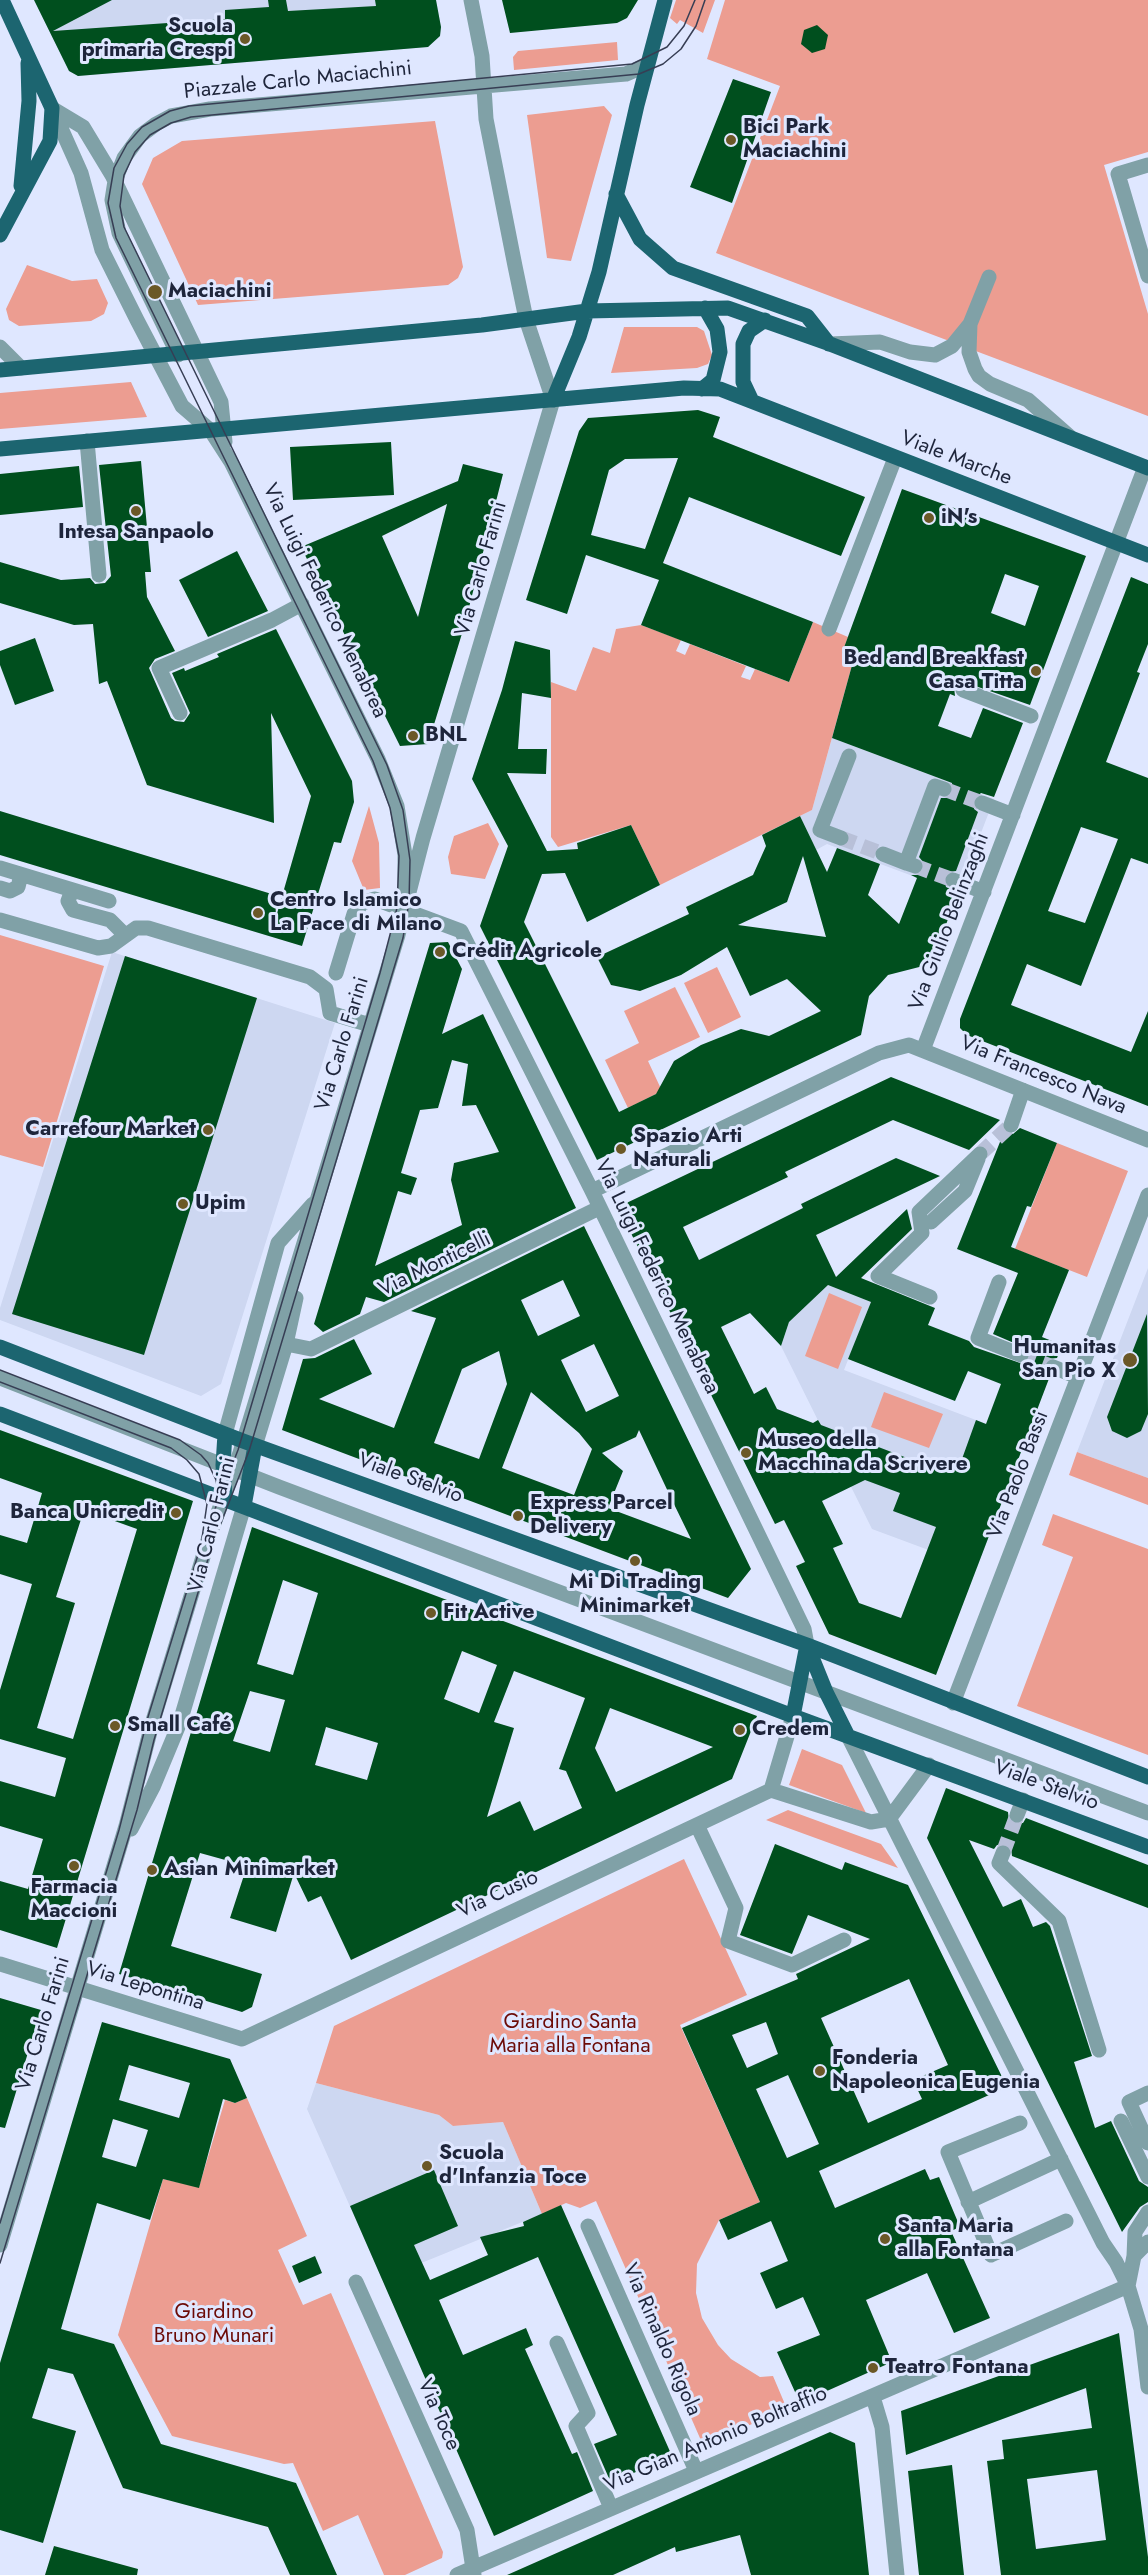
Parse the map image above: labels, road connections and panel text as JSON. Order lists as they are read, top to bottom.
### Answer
{
  "streets": {
    "main road": ["Viale Marche", "Via Carlo Farini", "Viale Stelvio"],
    "street": [
      "Piazzale Carlo Maciachini",
      "Via Luigi Federico Menabrea",
      "Via Giulio Belinzaghi",
      "Via Francesco Nava",
      "Via Monticelli",
      "Via Paolo Bassi",
      "Via Cusio",
      "Via Lepontina",
      "Via Rinaldo Rigola",
      "Via Toce",
      "Via Gian Antonio Boltraffio"
    ]
  },
  "crossings": [
    ["Viale Marche", "Via Giulio Belinzaghi"],
    ["Via Carlo Farini", "Via Luigi Federico Menabrea"],
    ["Via Carlo Farini", "Via Monticelli"],
    ["Via Carlo Farini", "Viale Stelvio"],
    ["Via Carlo Farini", "Via Lepontina"],
    ["Via Luigi Federico Menabrea", "Via Monticelli"],
    ["Via Luigi Federico Menabrea", "Viale Stelvio"],
    ["Via Giulio Belinzaghi", "Via Francesco Nava"],
    ["Via Paolo Bassi", "Viale Stelvio"],
    ["Via Cusio", "Via Lepontina"],
    ["Via Rinaldo Rigola", "Via Gian Antonio Boltraffio"],
    ["Via Toce", "Via Gian Antonio Boltraffio"]
  ],
  "parks": ["Giardino Santa Maria alla Fontana", "Giardino Bruno Munari"],
  "places": [
    "Scuola primaria Crespi",
    "Bici Park Maciachini",
    "Maciachini",
    "Intesa Sanpaolo",
    "iN's",
    "Bed and Breakfast Casa Titta",
    "BNL",
    "Centro Islamico La Pace di Milano",
    "Crédit Agricole",
    "Carrefour Market",
    "Spazio Arti Naturali",
    "Upim",
    "Humanitas San Pio X",
    "Museo della Macchina da Scrivere",
    "Banca Unicredit",
    "Express Parcel Delivery",
    "Mi Di Trading Minimarket",
    "Fit Active",
    "Small Café",
    "Credem",
    "Farmacia Maccioni",
    "Asian Minimarket",
    "Fonderia Napoleonica Eugenia",
    "Scuola d'Infanzia Toce",
    "Santa Maria alla Fontana",
    "Teatro Fontana"
  ]
}
